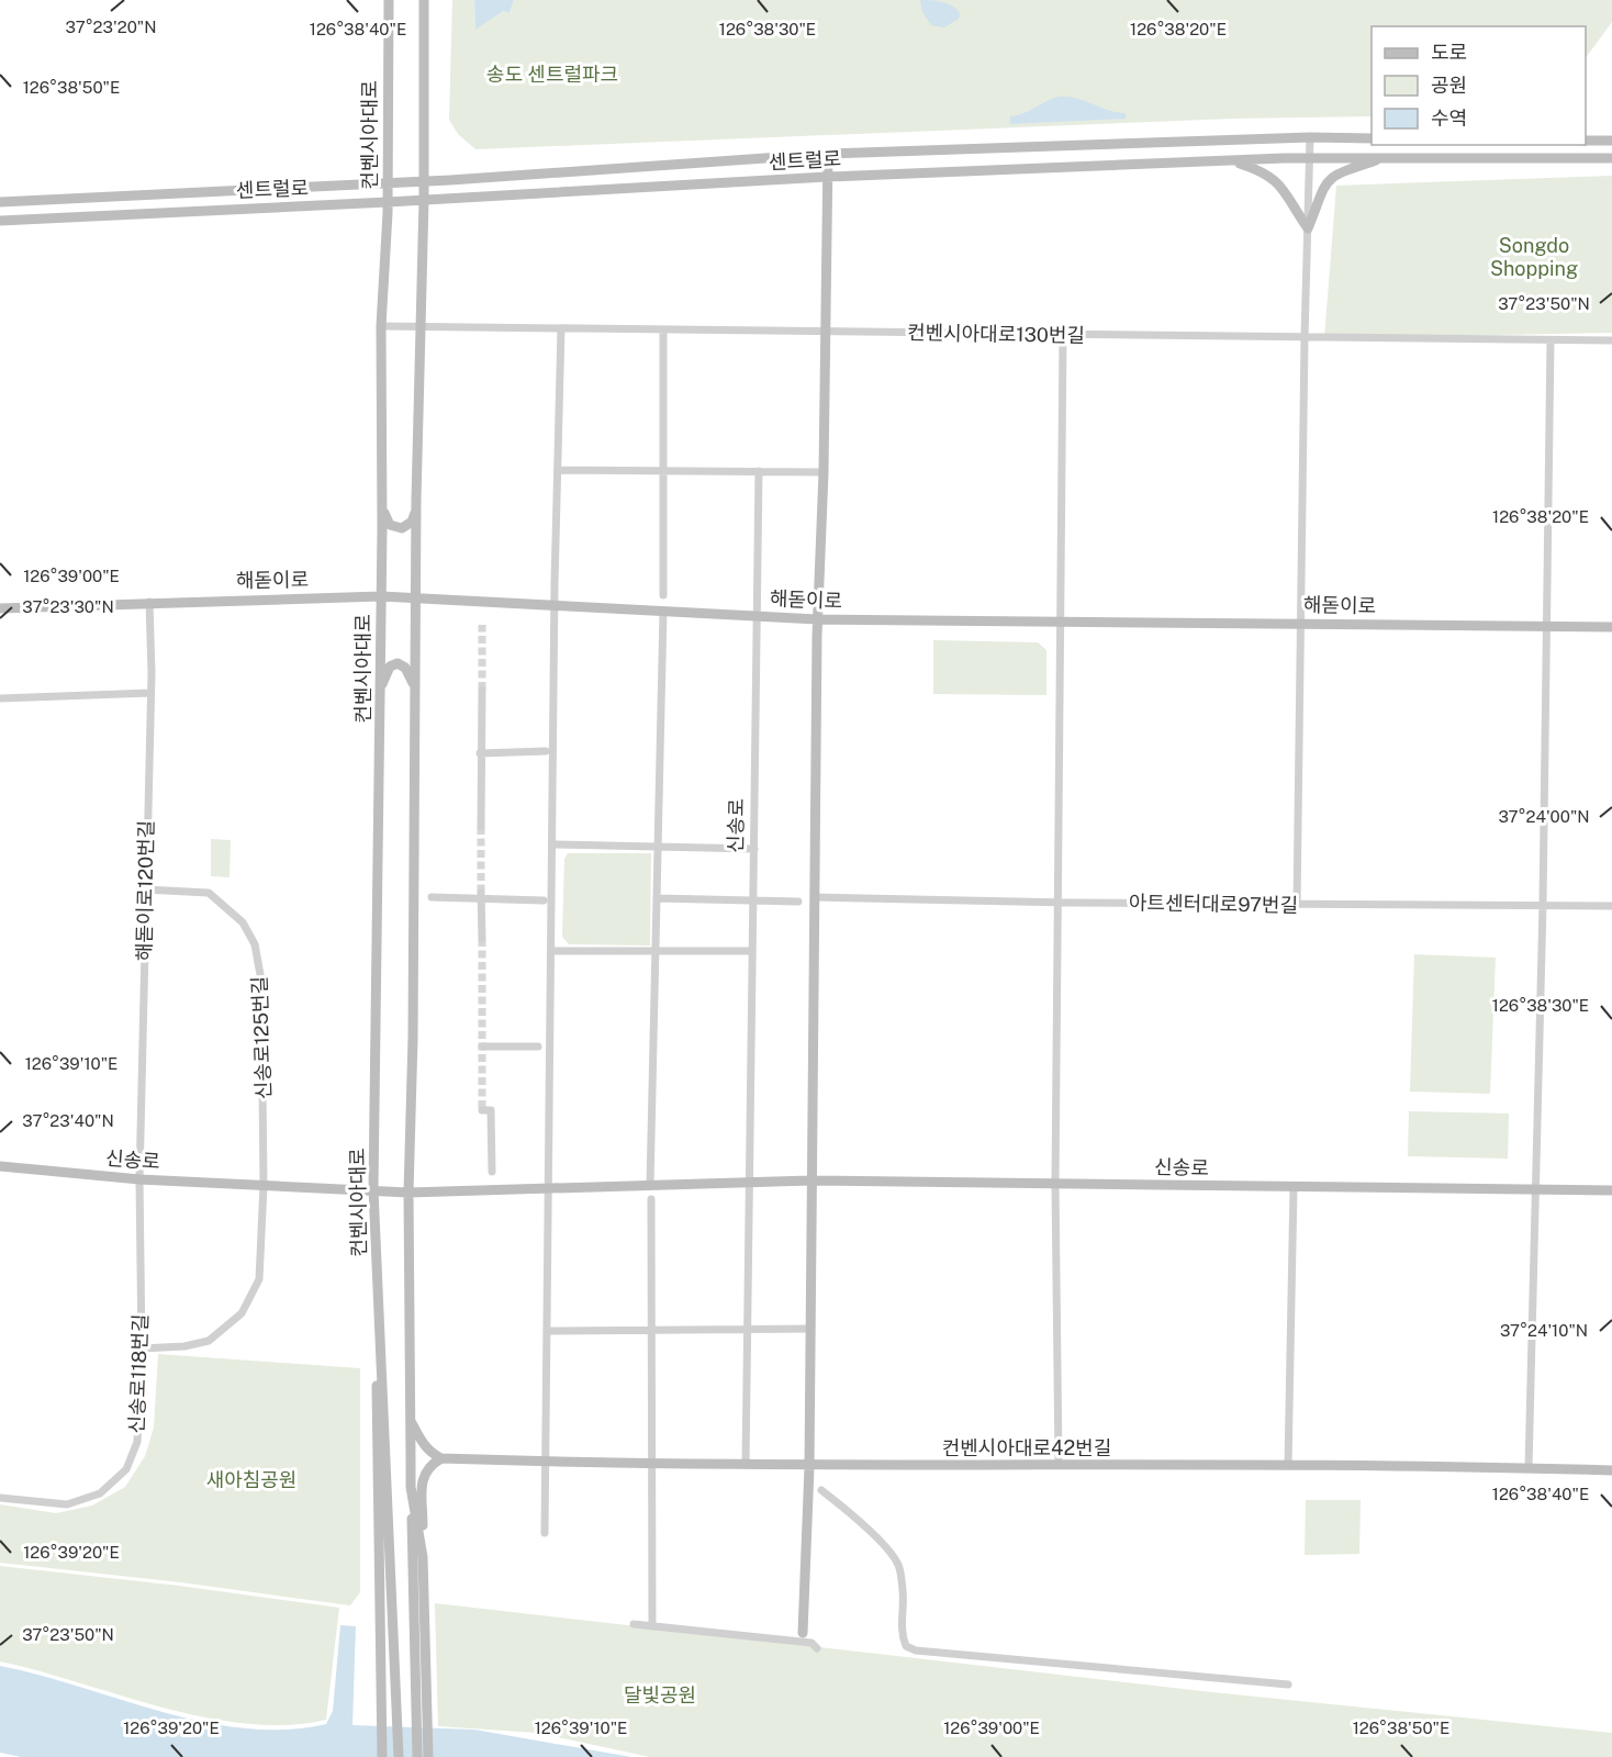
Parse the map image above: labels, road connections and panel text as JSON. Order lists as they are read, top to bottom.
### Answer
{
  "streets": {
    "main road": [
      "컨벤시아대로",
      "센트럴로",
      "해돋이로",
      "신송로",
      "컨벤시아대로42번길"
    ],
    "street": [
      "컨벤시아대로130번길",
      "해돋이로120번길",
      "아트센터대로97번길",
      "신송로125번길",
      "신송로118번길"
    ]
  },
  "crossings": [
    ["컨벤시아대로", "센트럴로"],
    ["컨벤시아대로", "컨벤시아대로130번길"],
    ["컨벤시아대로", "해돋이로"],
    ["컨벤시아대로", "신송로"],
    ["해돋이로", "신송로"],
    ["해돋이로", "해돋이로120번길"],
    ["신송로", "해돋이로120번길"],
    ["신송로", "신송로125번길"],
    ["신송로", "신송로118번길"],
    ["해돋이로120번길", "신송로125번길"],
    ["해돋이로120번길", "신송로118번길"]
  ],
  "parks": [
    "송도 센트럴파크",
    "Songdo Shopping",
    "새아침공원",
    "달빛공원"
  ],
  "legend": ["도로", "공원", "수역"],
  "coordinates": [
    "37°23'20\"N",
    "126°38'20\"E",
    "126°38'40\"E",
    "126°38'30\"E",
    "126°38'50\"E",
    "37°23'50\"N",
    "126°39'00\"E",
    "37°23'30\"N",
    "37°24'00\"N",
    "126°39'10\"E",
    "37°23'40\"N",
    "37°24'10\"N",
    "126°39'20\"E"
  ]
}
